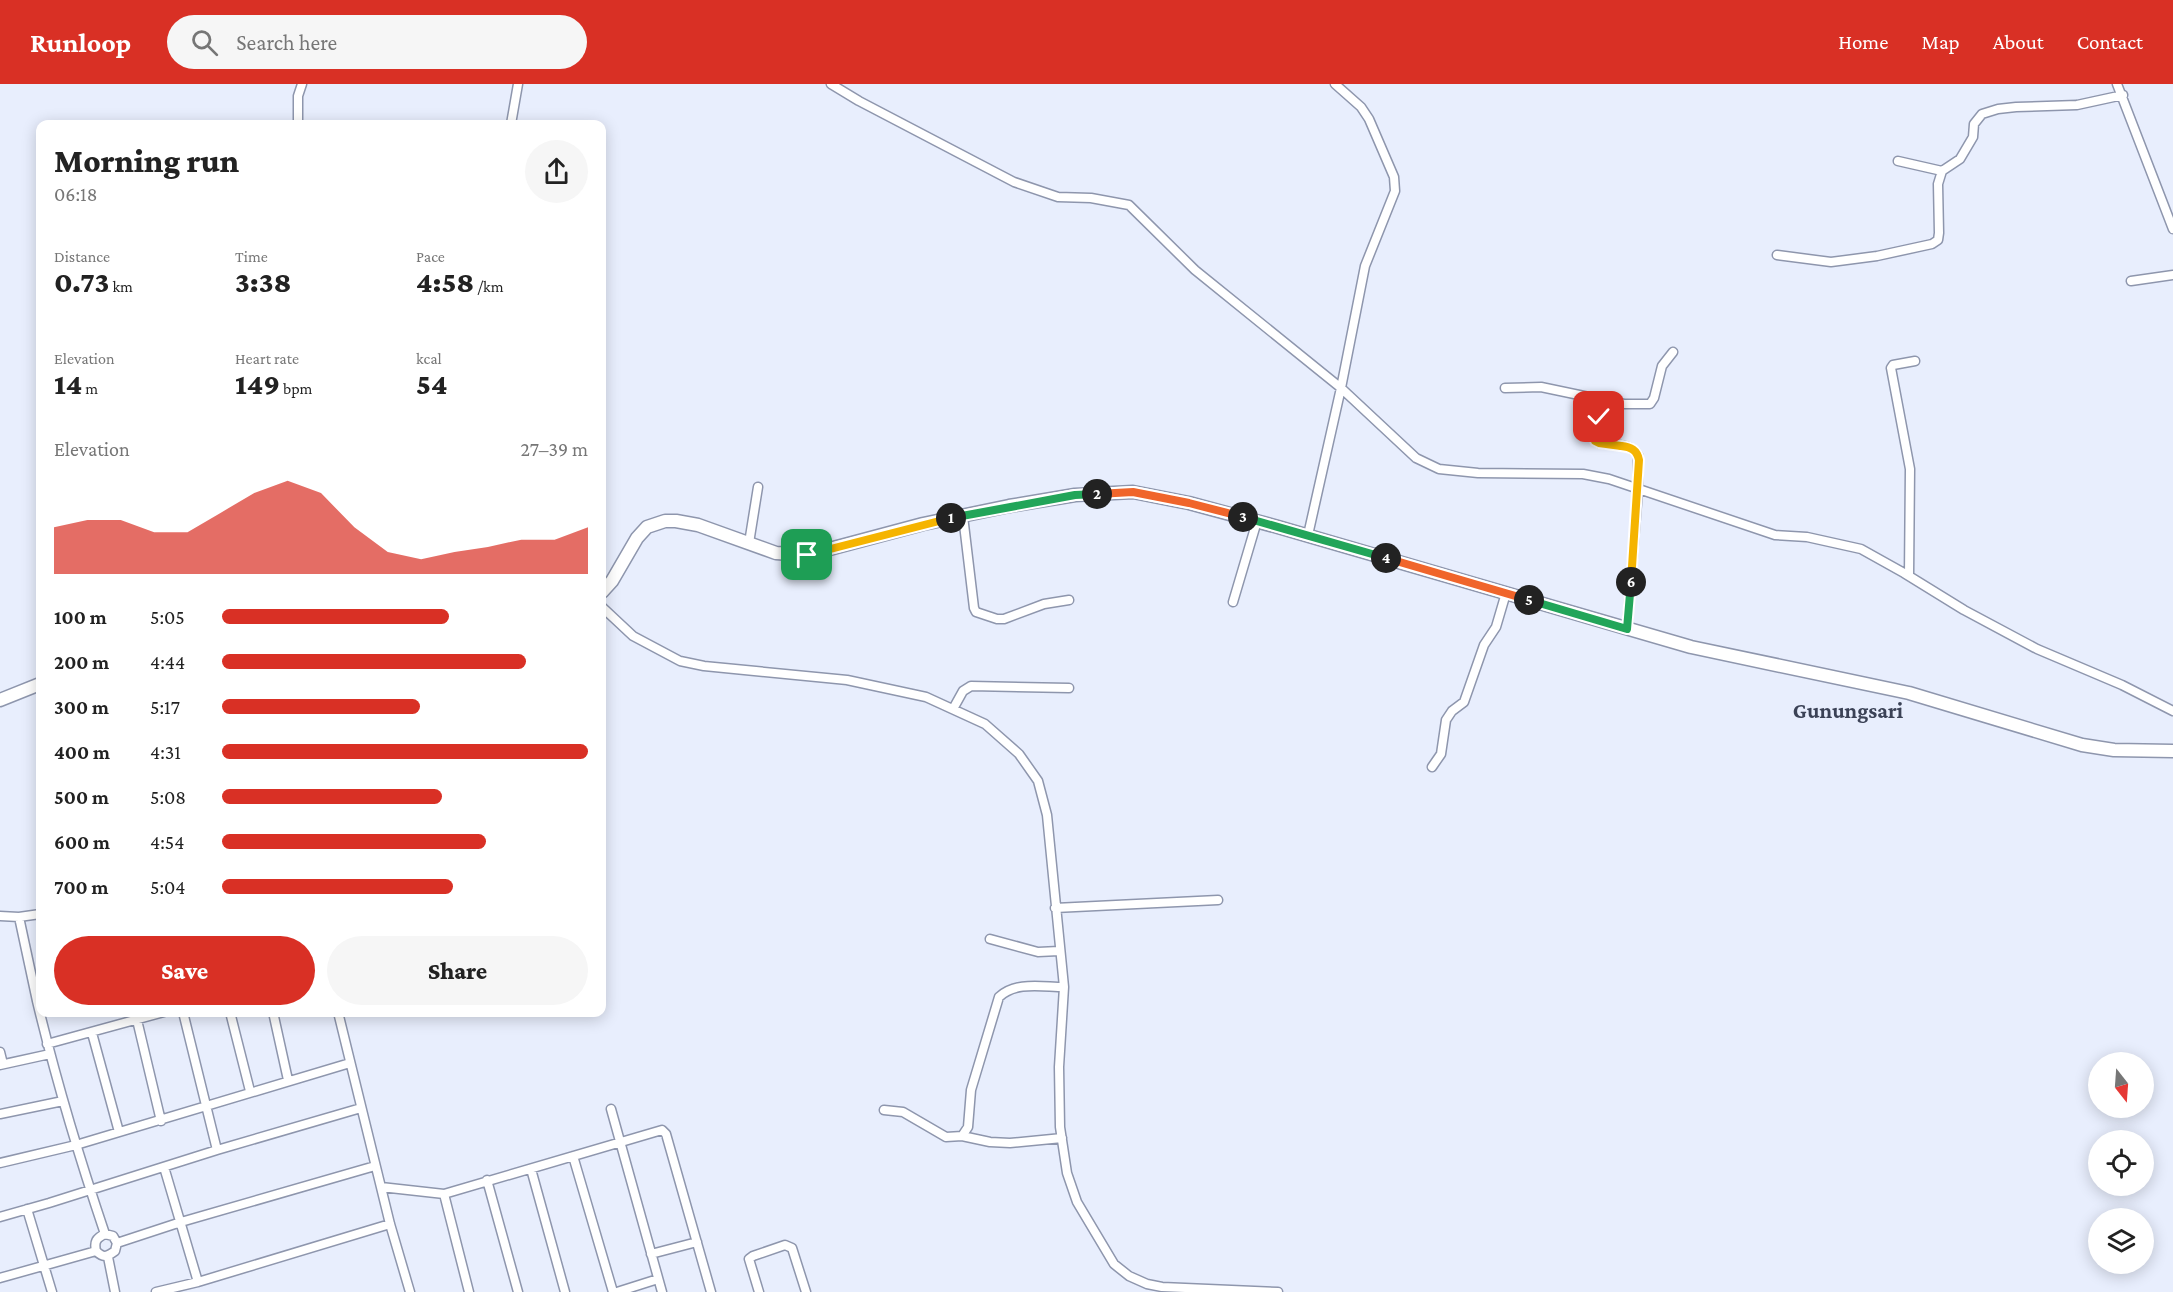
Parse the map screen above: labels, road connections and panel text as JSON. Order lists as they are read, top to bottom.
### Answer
{
  "districts": ["Gunungsari"],
  "north": "bottom",
  "page": {
    "header": "Runloop",
    "search": "Search here",
    "nav": [
      "Home",
      "Map",
      "About",
      "Contact"
    ],
    "heading": ["Morning run", "06:18"],
    "stats": [
      ["Distance", "0.73 km"],
      ["Time", "3:38"],
      ["Pace", "4:58 /km"],
      ["Elevation", "14 m"],
      ["Heart rate", "149 bpm"],
      ["kcal", "54"]
    ],
    "chart": ["Elevation", "27–39 m"],
    "pins": [
      "2",
      "3",
      "1",
      "4",
      "6",
      "5"
    ],
    "list": [
      {
        "name": "100 m",
        "note": "5:05"
      },
      {
        "name": "200 m",
        "note": "4:44"
      },
      {
        "name": "300 m",
        "note": "5:17"
      },
      {
        "name": "400 m",
        "note": "4:31"
      },
      {
        "name": "500 m",
        "note": "5:08"
      },
      {
        "name": "600 m",
        "note": "4:54"
      },
      {
        "name": "700 m",
        "note": "5:04"
      }
    ],
    "buttons": ["Save", "Share"]
  }
}
